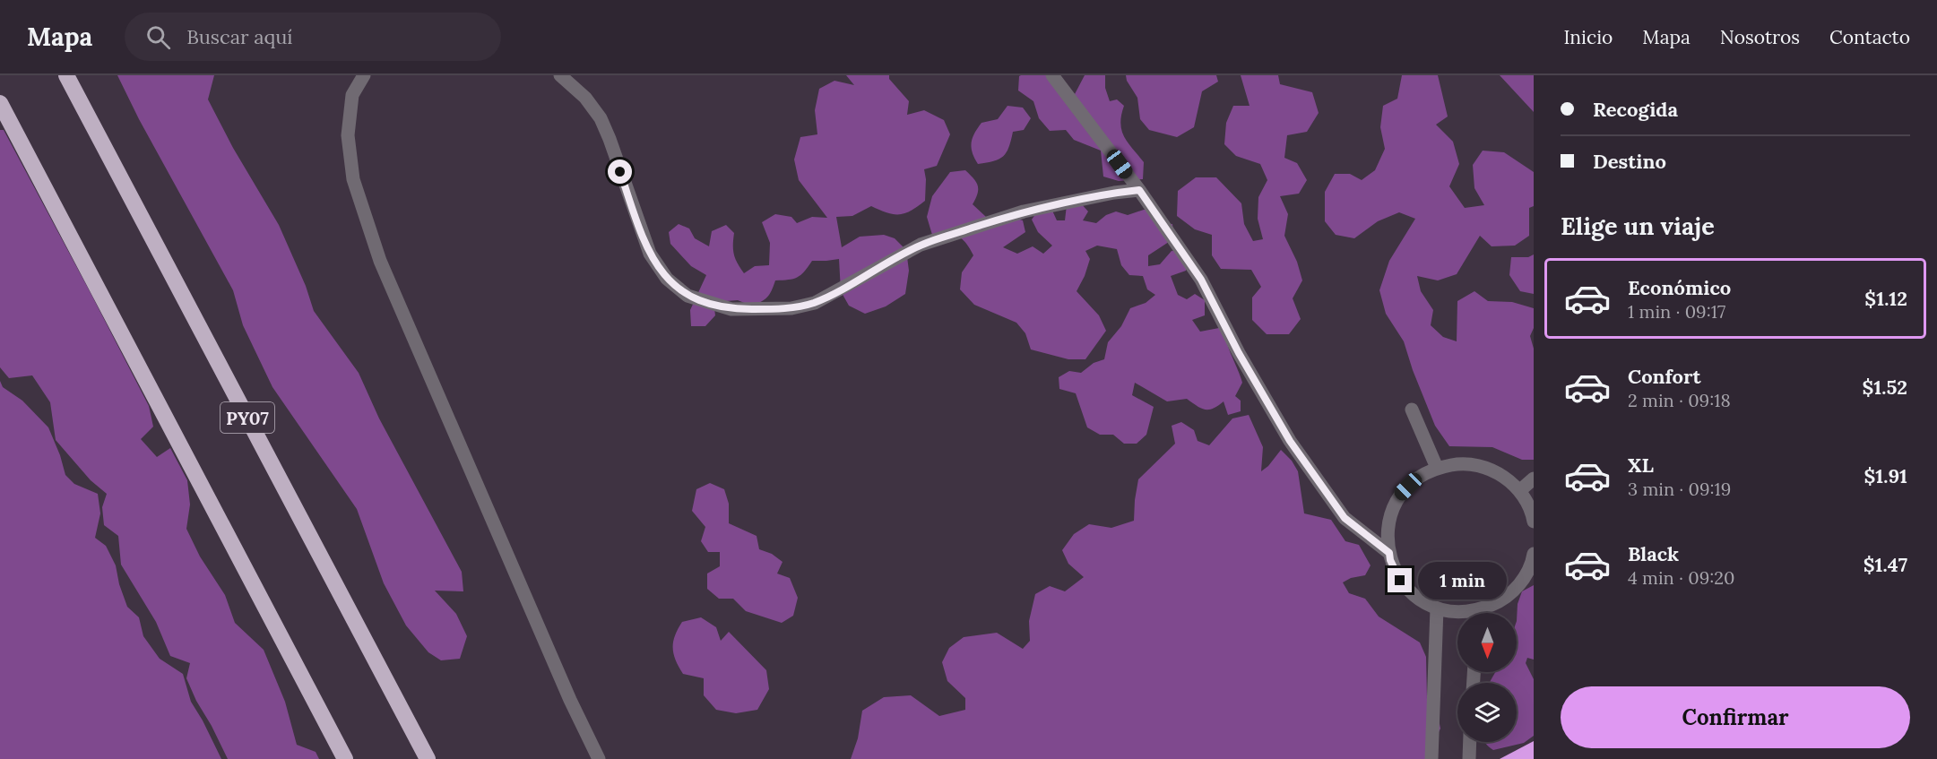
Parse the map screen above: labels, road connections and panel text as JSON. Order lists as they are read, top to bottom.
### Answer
{
  "streets": {
    "highway": ["PY07"]
  },
  "north": "bottom",
  "page": {
    "header": "Mapa",
    "search": "Buscar aquí",
    "nav": [
      "Inicio",
      "Mapa",
      "Nosotros",
      "Contacto"
    ],
    "banner": ["Recogida", "Destino"],
    "heading": "Elige un viaje",
    "list": [
      {
        "name": "Económico",
        "note": "1 min · 09:17",
        "value": "$1.12"
      },
      {
        "name": "Confort",
        "note": "2 min · 09:18",
        "value": "$1.52"
      },
      {
        "name": "XL",
        "note": "3 min · 09:19",
        "value": "$1.91"
      },
      {
        "name": "Black",
        "note": "4 min · 09:20",
        "value": "$1.47"
      }
    ],
    "bubble": "1 min",
    "buttons": "Confirmar"
  }
}
